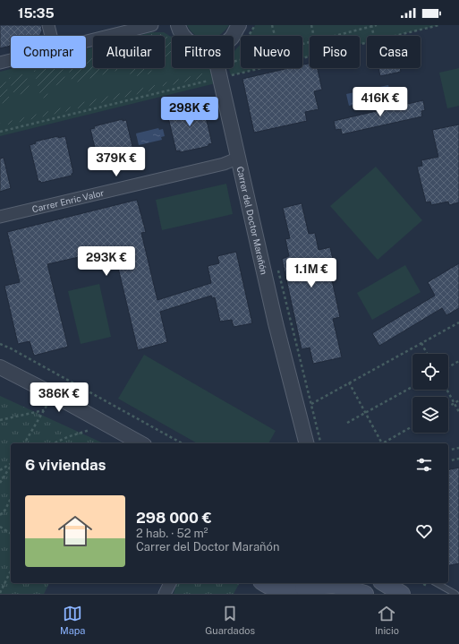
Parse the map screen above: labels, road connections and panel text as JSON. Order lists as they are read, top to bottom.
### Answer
{
  "streets": {
    "street": ["Carrer Enric Valor", "Carrer del Doctor Marañón"]
  },
  "crossings": [
    ["Carrer Enric Valor", "Carrer del Doctor Marañón"]
  ],
  "page": {
    "status": "15:35",
    "chip": [
      "Comprar",
      "Alquilar",
      "Filtros",
      "Nuevo",
      "Piso",
      "Casa"
    ],
    "price": [
      "416K €",
      "298K €",
      "379K €",
      "293K €",
      "1.1M €",
      "386K €"
    ],
    "heading": "6 viviendas",
    "list": [
      {
        "name": "298 000 €",
        "note": "2 hab. · 52 m² · Carrer del Doctor Marañón"
      }
    ],
    "tabs": ["Mapa", "Guardados", "Inicio"]
  }
}
